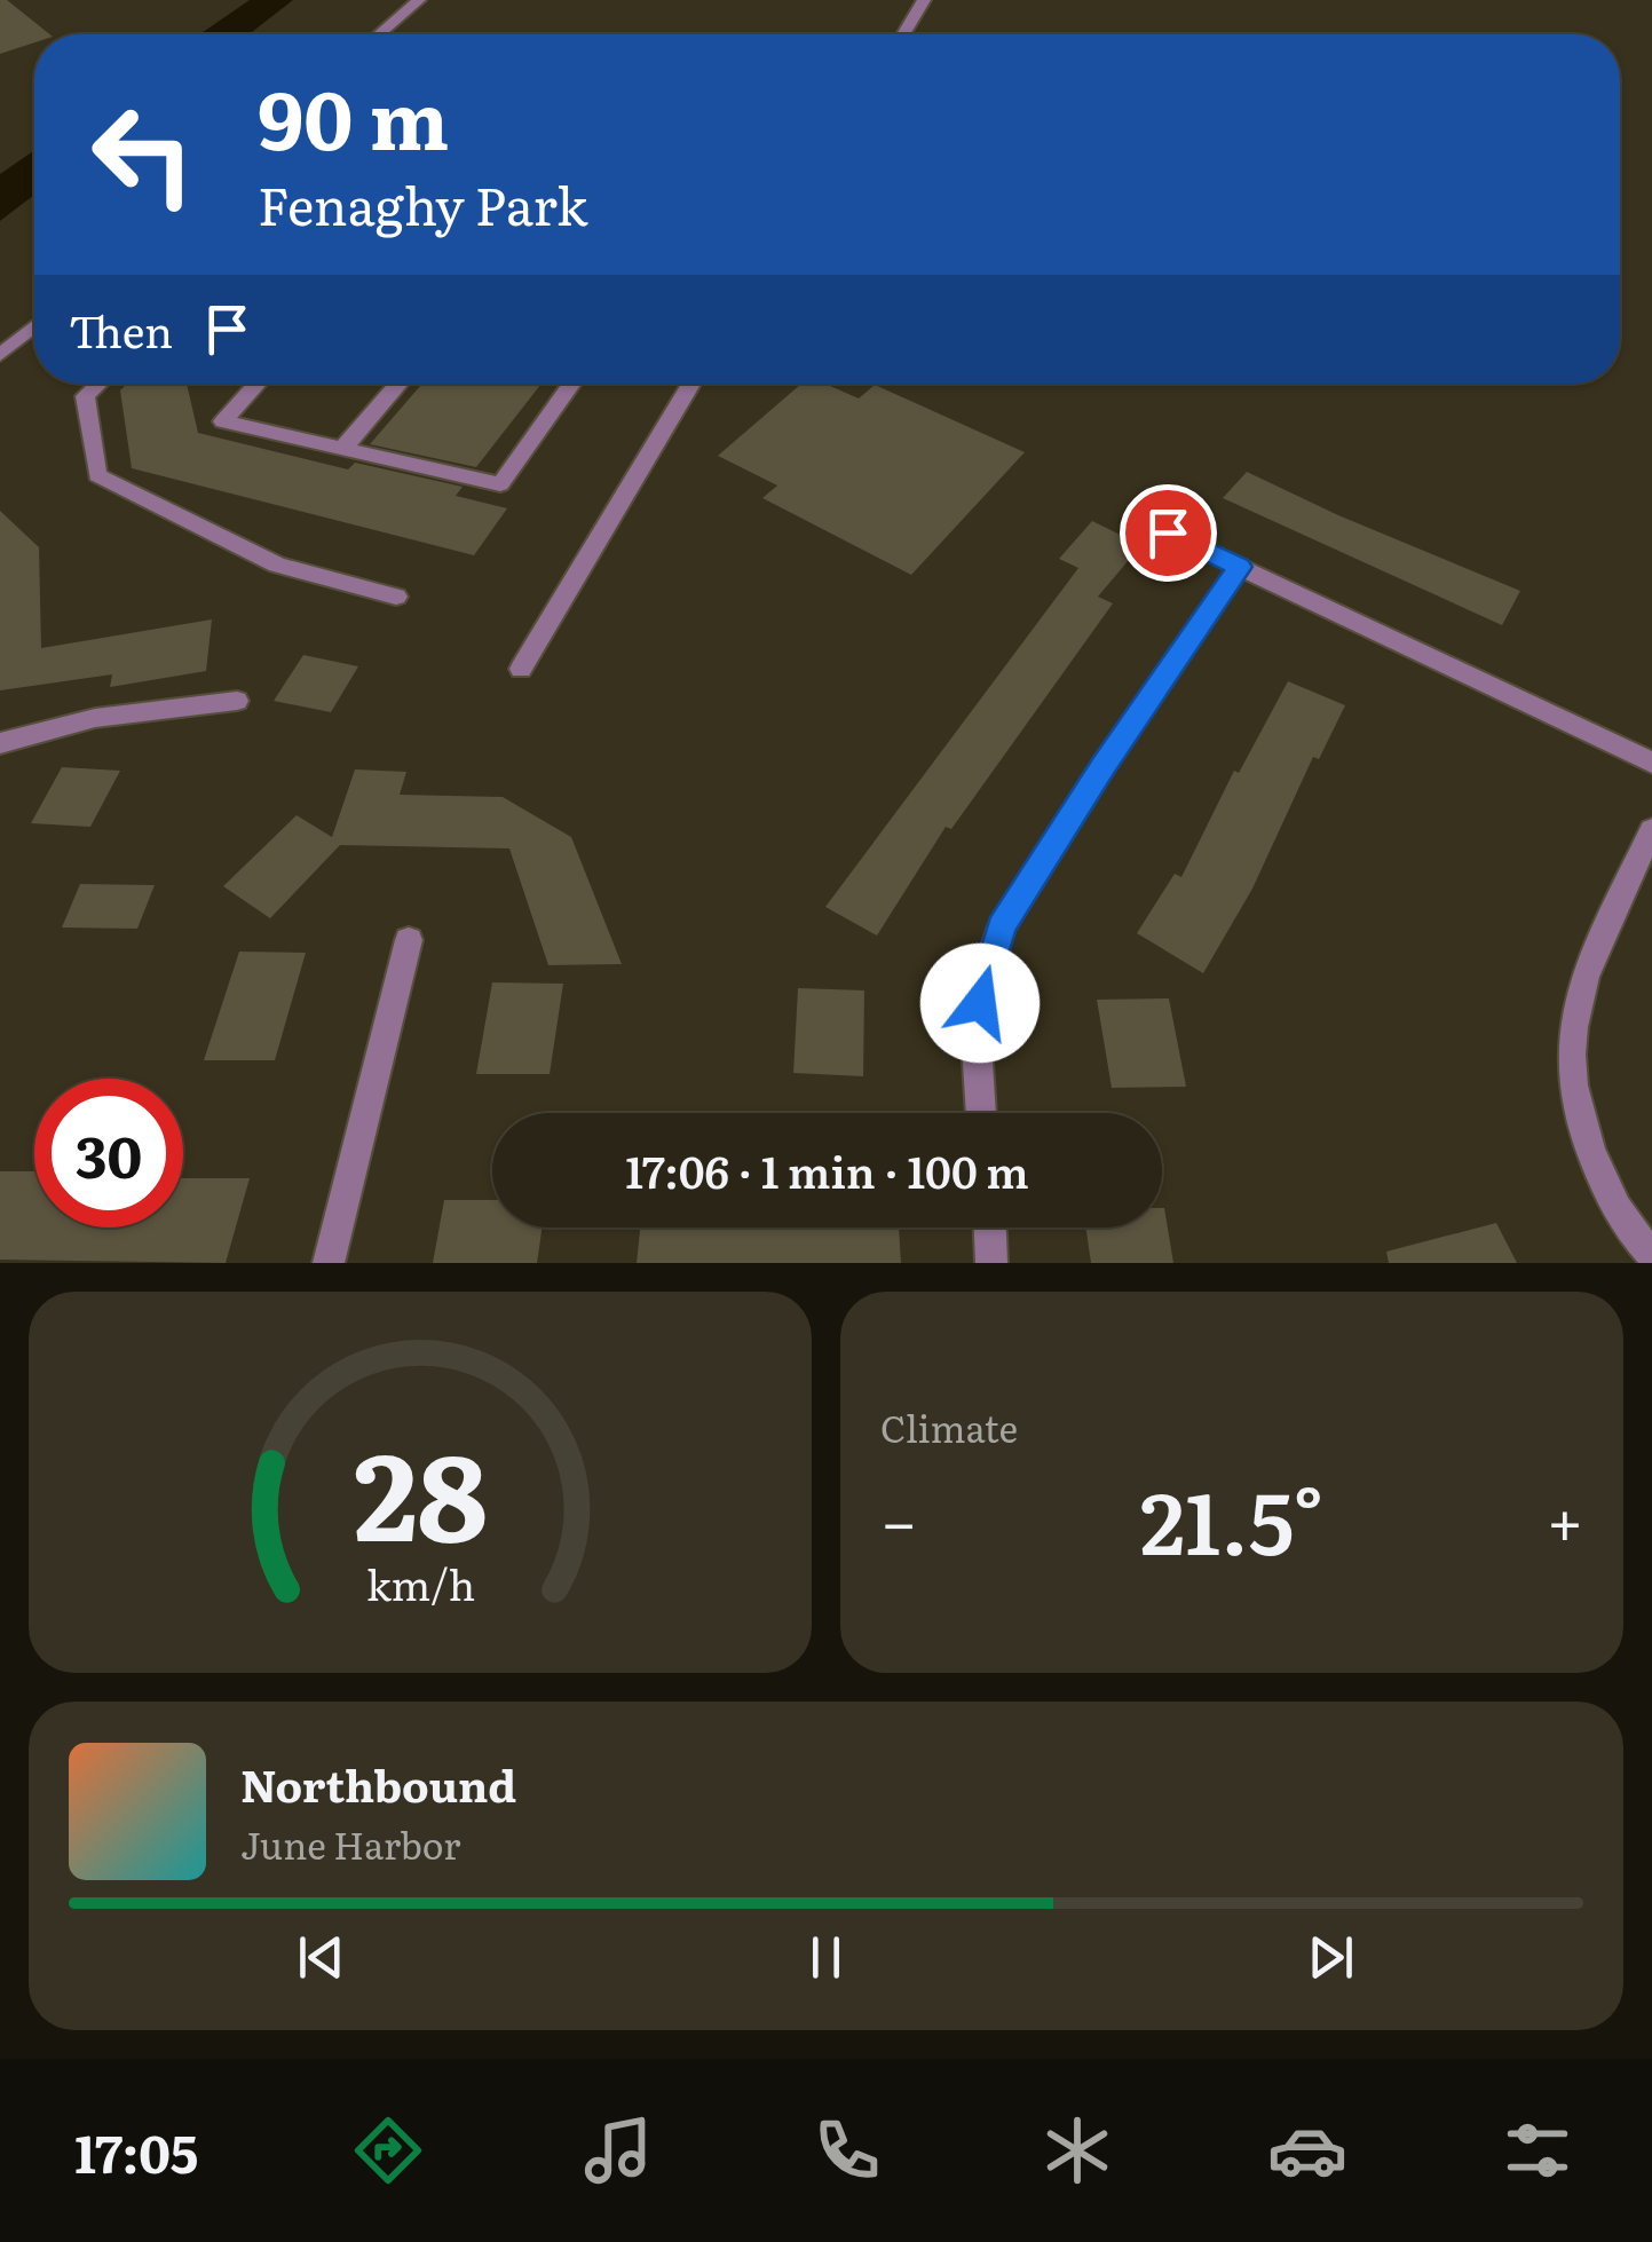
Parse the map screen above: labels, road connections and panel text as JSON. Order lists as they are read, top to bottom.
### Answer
{
  "page": {
    "turn": ["90 m", "Fenaghy Park"],
    "then": "Then",
    "limit": "30",
    "trip": "17:06 · 1 min · 100 m",
    "tile": "Climate",
    "heat": ["−", "21.5°", "+"],
    "song": ["Northbound", "June Harbor"],
    "tabs": "17:05",
    "gauge": ["28", "km/h"]
  }
}
